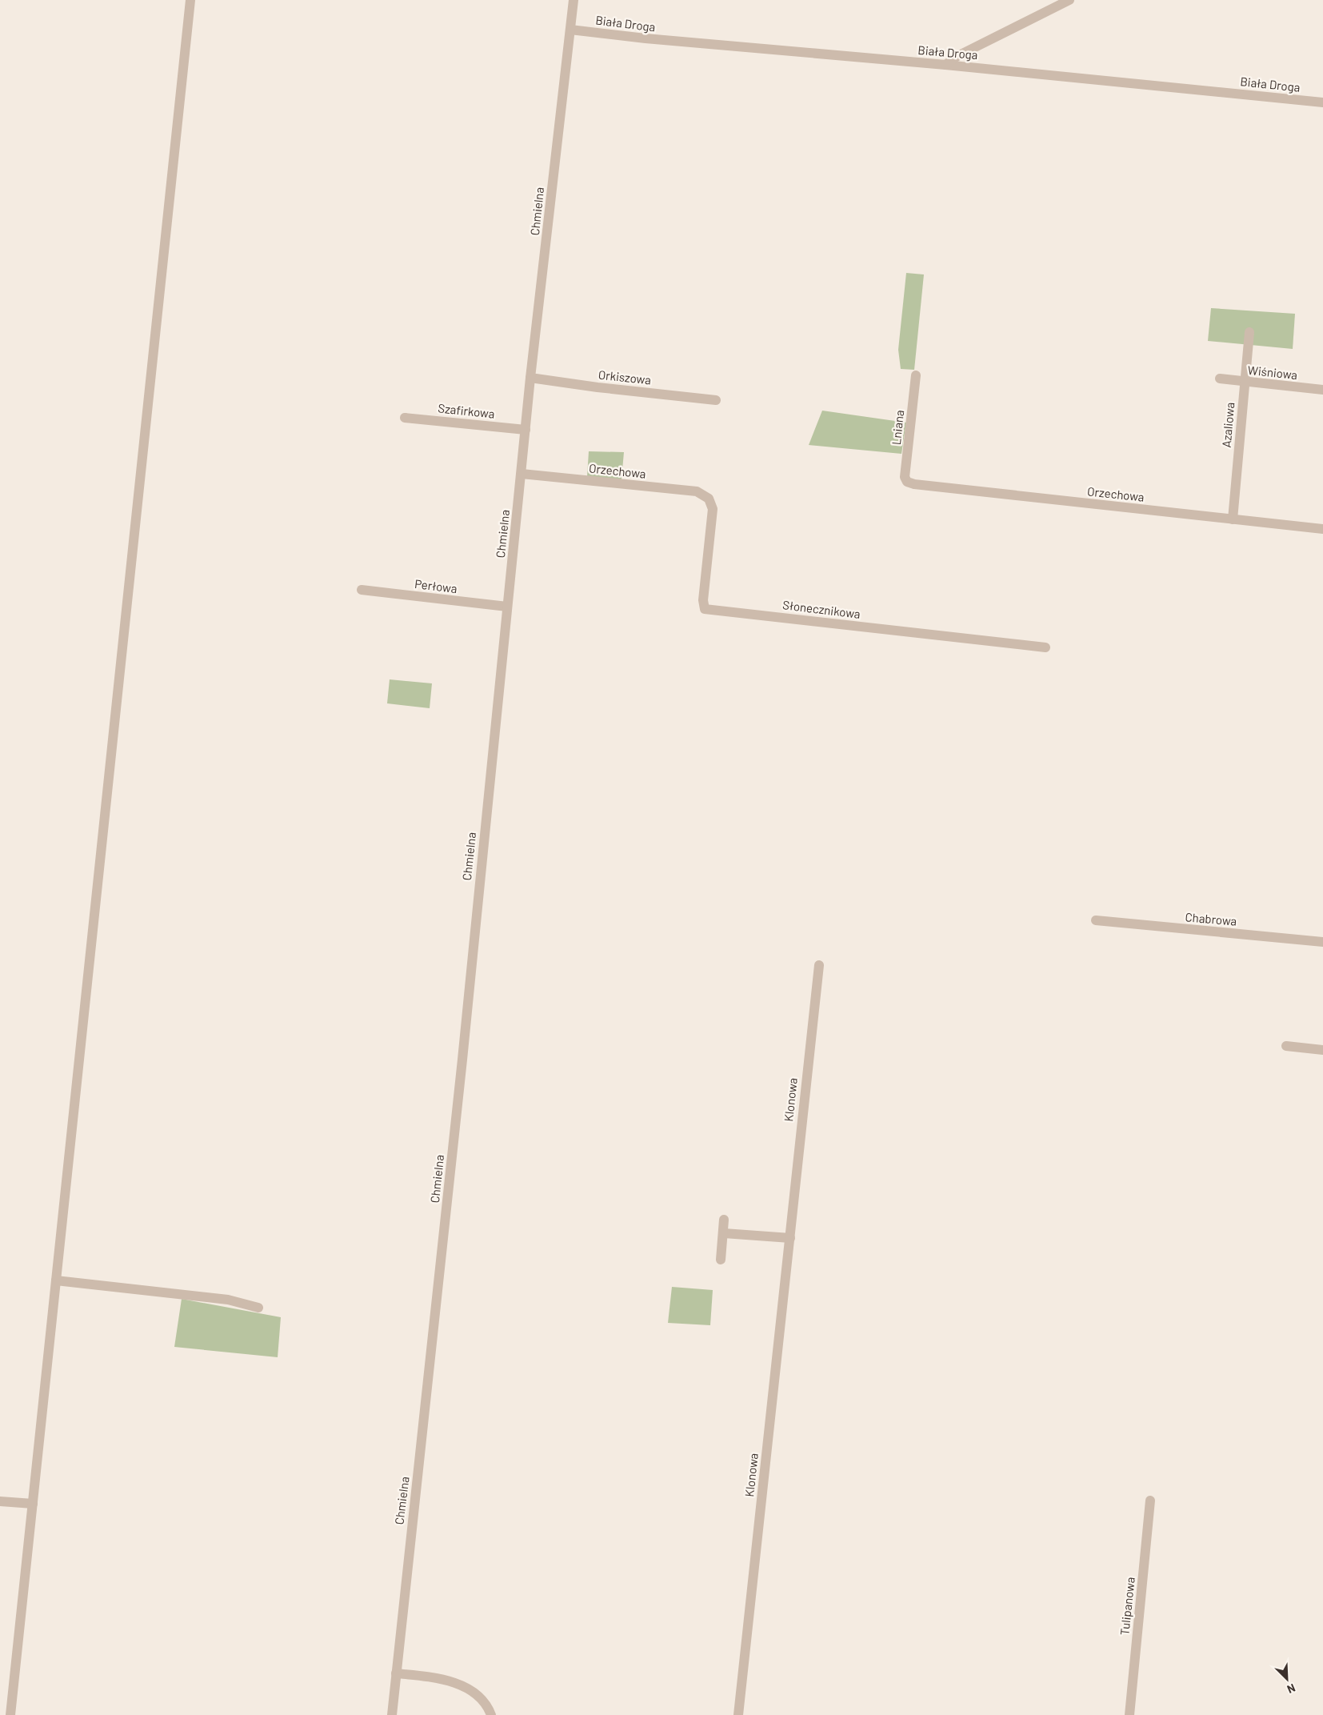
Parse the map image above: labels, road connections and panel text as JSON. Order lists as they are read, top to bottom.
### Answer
{
  "streets": {
    "street": [
      "Biała Droga",
      "Chmielna",
      "Wiśniowa",
      "Orkiszowa",
      "Szafirkowa",
      "Azaliowa",
      "Lniana",
      "Orzechowa",
      "Perłowa",
      "Słonecznikowa",
      "Chabrowa",
      "Klonowa",
      "Tulipanowa"
    ]
  },
  "crossings": [
    ["Biała Droga", "Chmielna"],
    ["Chmielna", "Orkiszowa"],
    ["Chmielna", "Szafirkowa"],
    ["Chmielna", "Orzechowa"],
    ["Chmielna", "Perłowa"],
    ["Wiśniowa", "Azaliowa"],
    ["Azaliowa", "Orzechowa"],
    ["Lniana", "Orzechowa"],
    ["Orzechowa", "Słonecznikowa"]
  ],
  "north": "bottom right"
}
